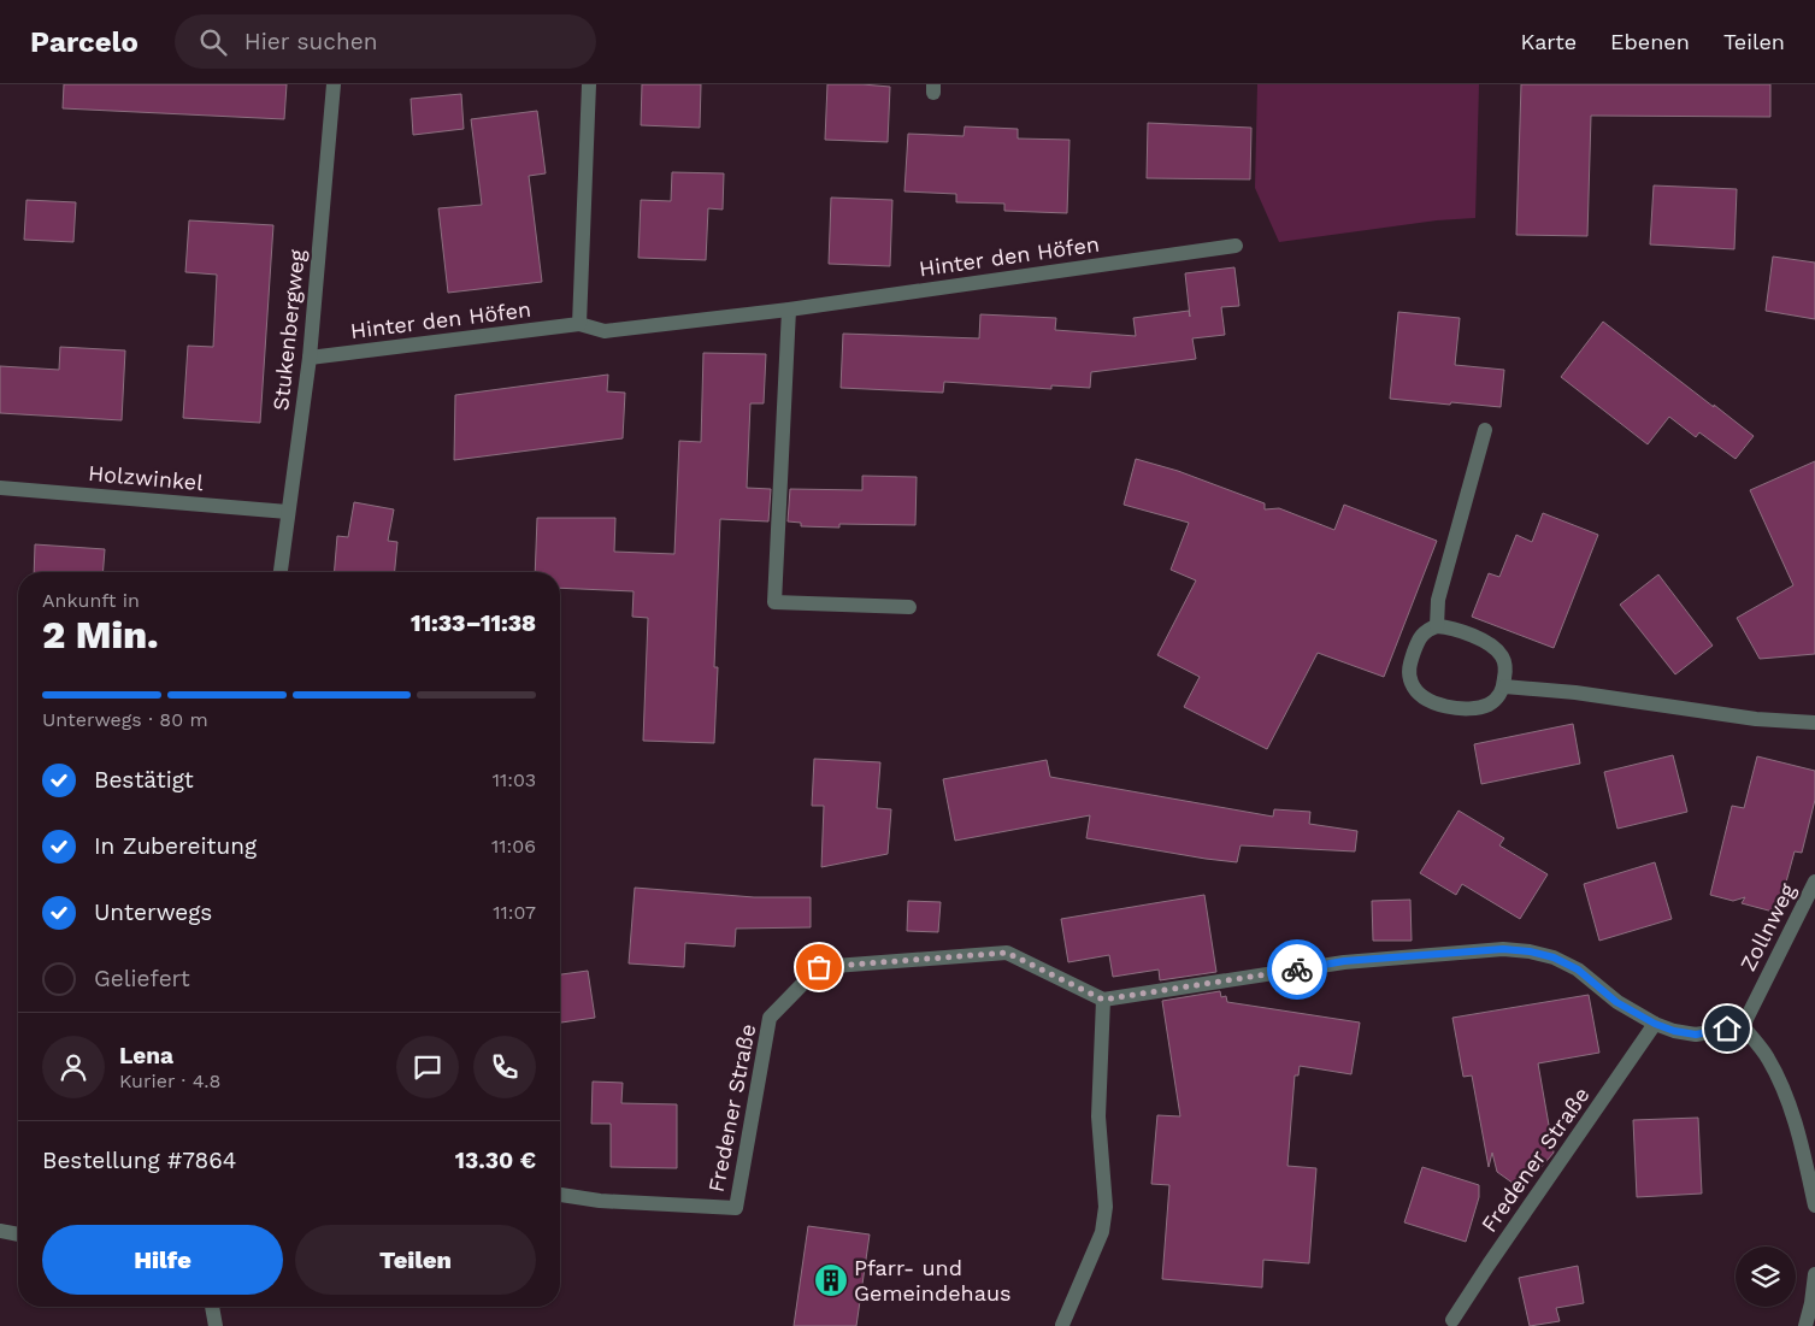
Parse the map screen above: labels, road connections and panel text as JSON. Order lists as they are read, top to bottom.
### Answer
{
  "streets": {
    "street": [
      "Hinter den Höfen",
      "Stukenbergweg",
      "Holzwinkel",
      "Zollnweg",
      "Fredener Straße"
    ]
  },
  "crossings": [
    ["Hinter den Höfen", "Stukenbergweg"],
    ["Stukenbergweg", "Holzwinkel"]
  ],
  "places": {
    "building": ["Pfarr- und Gemeindehaus"]
  },
  "page": {
    "header": "Parcelo",
    "search": "Hier suchen",
    "nav": ["Karte", "Ebenen", "Teilen"],
    "heading": ["2 Min.", "Ankunft in", "11:33–11:38"],
    "panel": [
      "Lena",
      "Kurier · 4.8",
      "Bestellung #7864",
      "13.30 €"
    ],
    "bar": "Unterwegs · 80 m",
    "list": [
      ["Bestätigt", "11:03"],
      ["In Zubereitung", "11:06"],
      ["Unterwegs", "11:07"],
      "Geliefert"
    ],
    "buttons": ["Hilfe", "Teilen"]
  }
}
